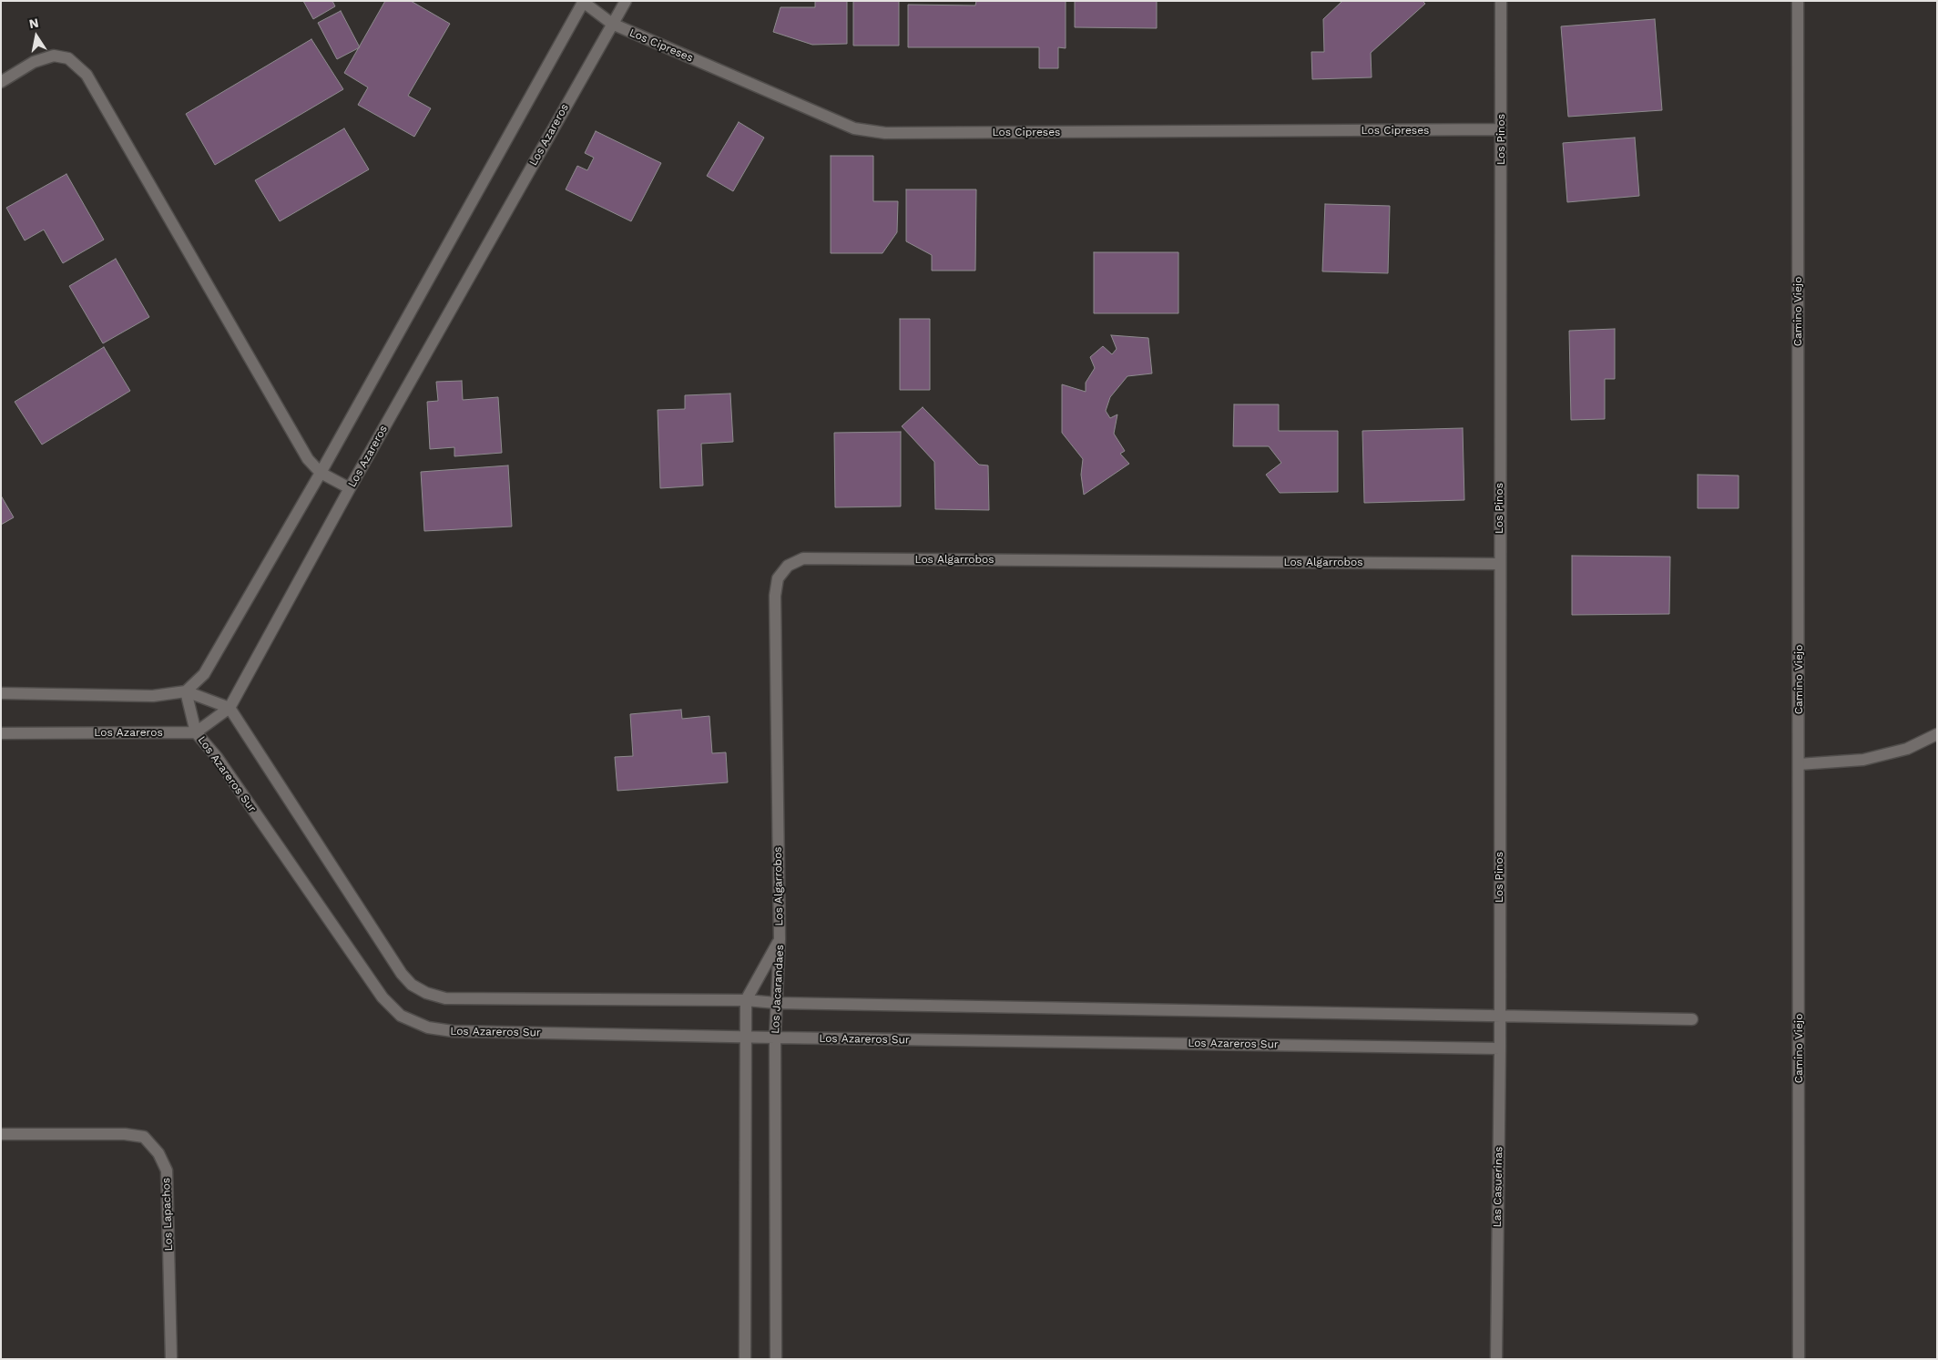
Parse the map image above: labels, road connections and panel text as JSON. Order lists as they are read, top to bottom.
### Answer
{
  "streets": {
    "street": [
      "Los Cipreses",
      "Los Azareros",
      "Los Pinos",
      "Camino Viejo",
      "Los Algarrobos",
      "Los Azareros Sur",
      "Los Jacarandaes",
      "Las Casuerinas",
      "Los Lapachos"
    ]
  },
  "crossings": [
    ["Los Cipreses", "Los Azareros"],
    ["Los Cipreses", "Los Pinos"],
    ["Los Azareros", "Los Azareros Sur"],
    ["Los Pinos", "Los Algarrobos"],
    ["Los Pinos", "Las Casuerinas"],
    ["Los Algarrobos", "Los Jacarandaes"],
    ["Los Azareros Sur", "Los Jacarandaes"],
    ["Los Azareros Sur", "Las Casuerinas"]
  ],
  "north": "top"
}
